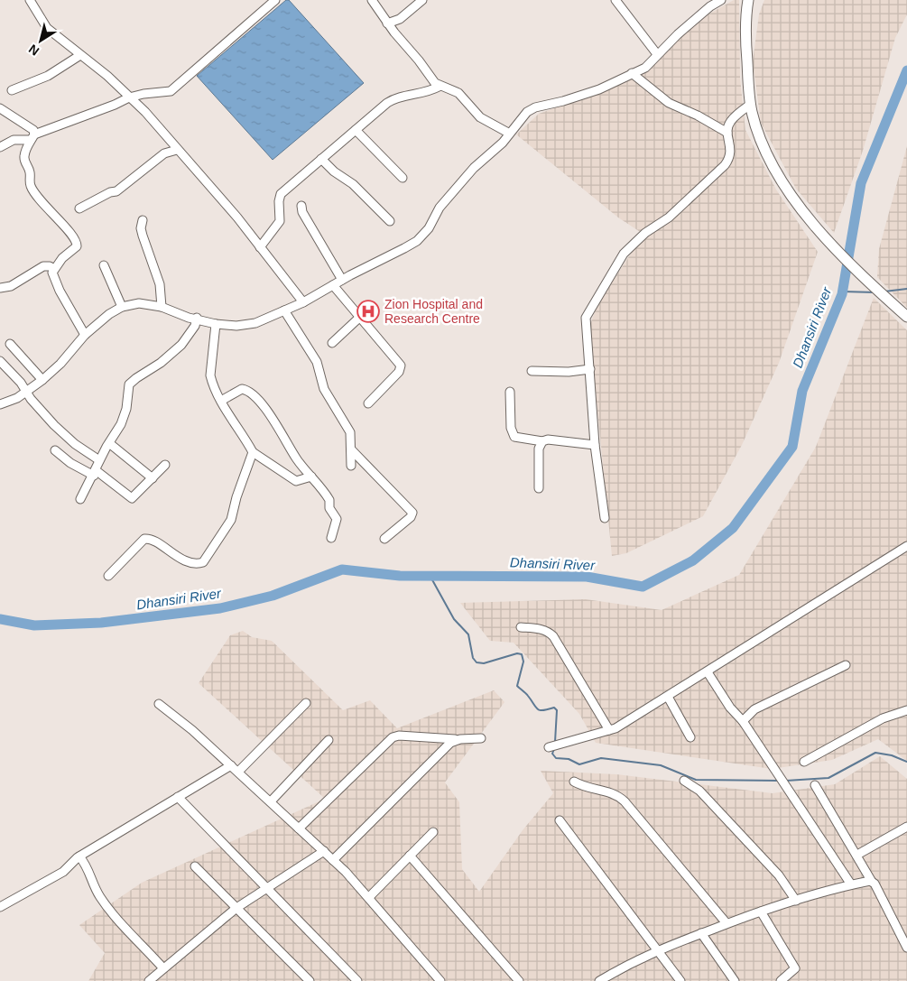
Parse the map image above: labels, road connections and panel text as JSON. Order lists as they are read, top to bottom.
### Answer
{
  "water": ["Dhansiri River"],
  "places": {
    "hospital": ["Zion Hospital and Research Centre"]
  },
  "north": "bottom left"
}
